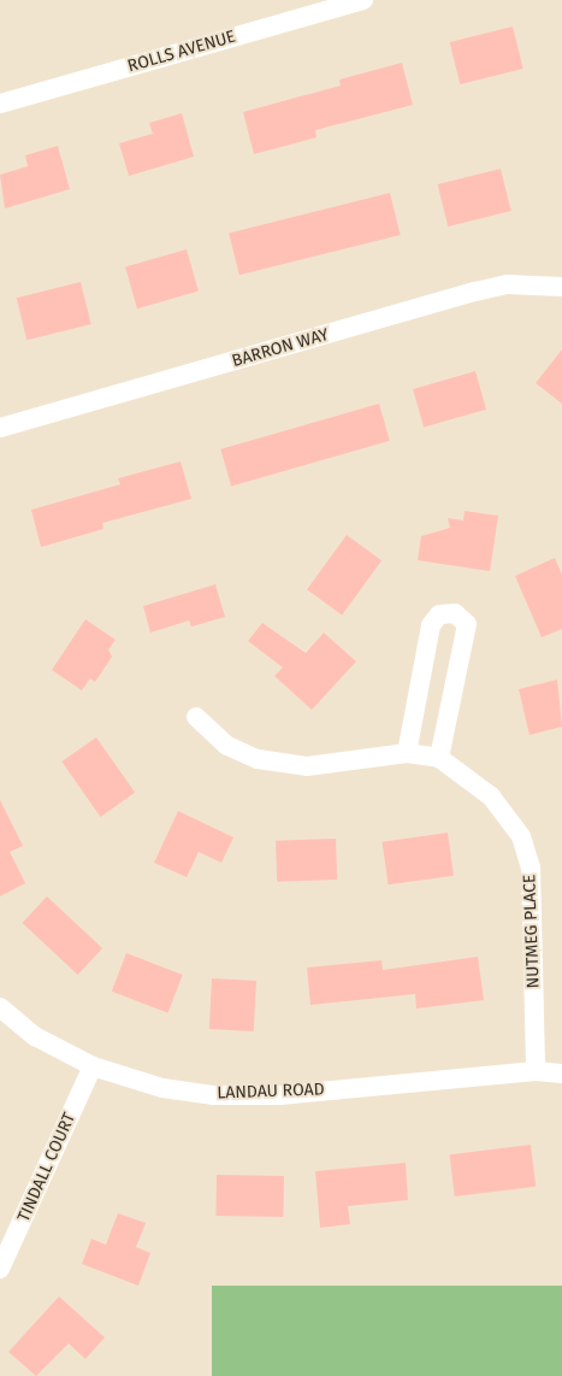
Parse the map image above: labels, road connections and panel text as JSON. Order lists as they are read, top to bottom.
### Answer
{
  "streets": {
    "street": [
      "ROLLS AVENUE",
      "BARRON WAY",
      "NUTMEG PLACE",
      "LANDAU ROAD",
      "TINDALL COURT"
    ]
  },
  "crossings": [
    ["NUTMEG PLACE", "LANDAU ROAD"],
    ["LANDAU ROAD", "TINDALL COURT"]
  ]
}
